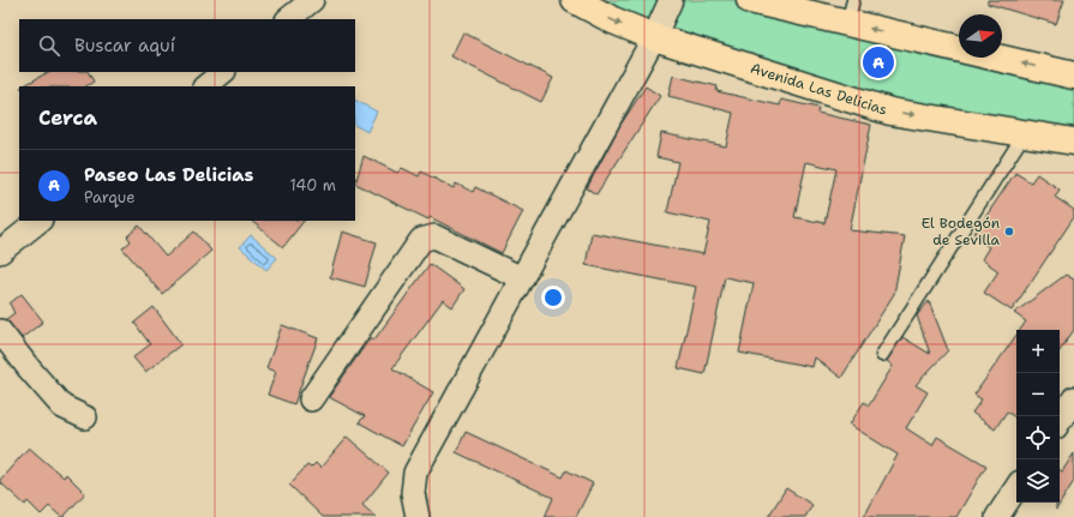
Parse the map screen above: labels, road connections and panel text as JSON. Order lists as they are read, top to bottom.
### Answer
{
  "streets": {
    "main road": ["Avenida Las Delicias"]
  },
  "places": ["El Bodegón de Sevilla"],
  "north": "right",
  "page": {
    "search": "Buscar aquí",
    "pins": "A",
    "heading": "Cerca",
    "list": [
      {
        "mark": "A",
        "name": "Paseo Las Delicias",
        "note": "Parque",
        "value": "140 m"
      }
    ],
    "map_buttons": ["+", "−"]
  }
}
